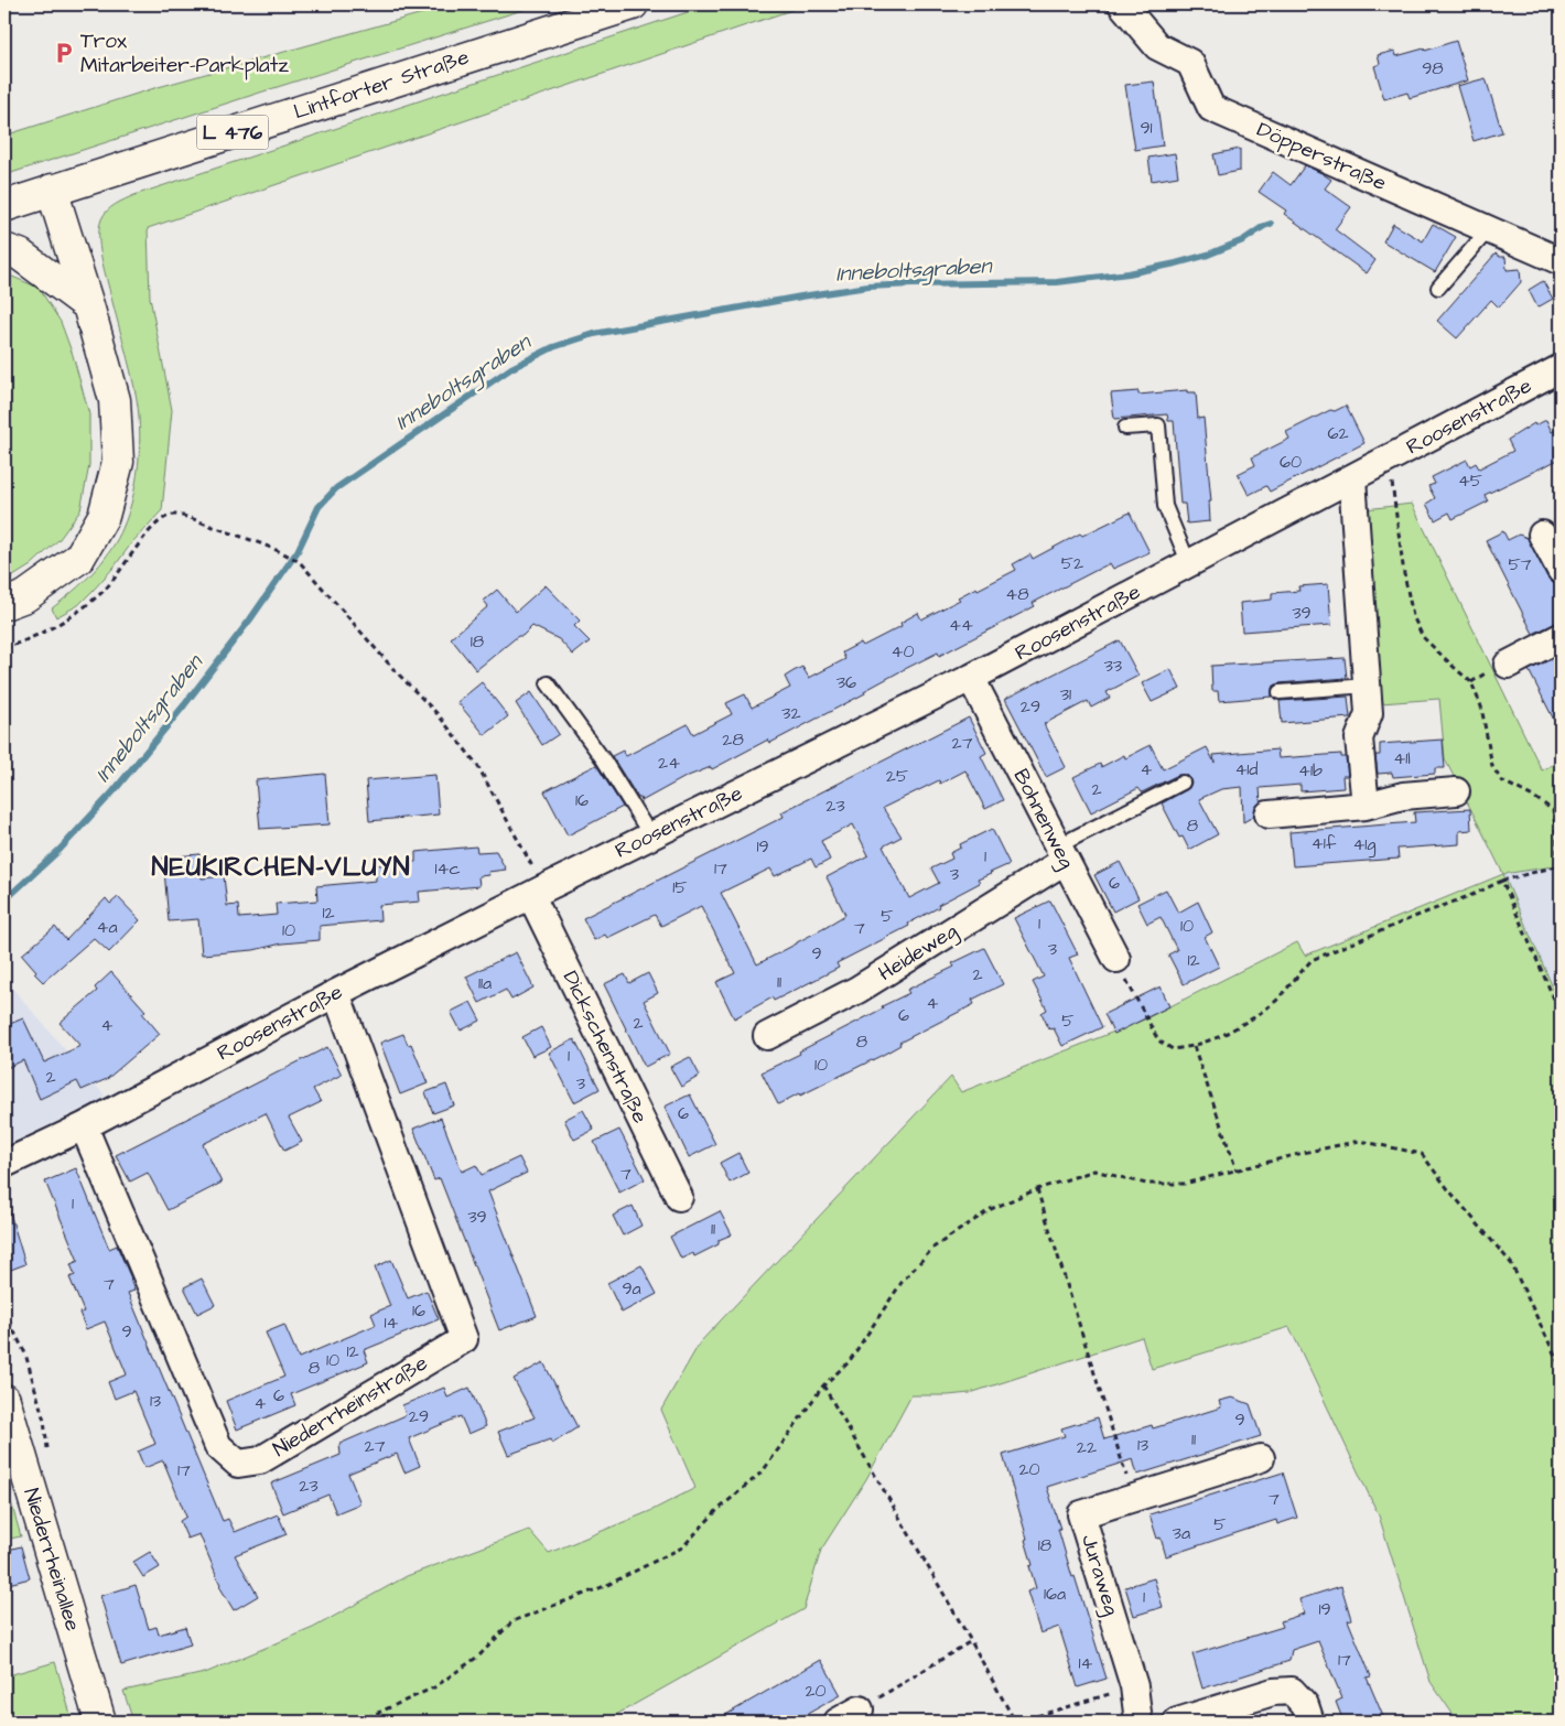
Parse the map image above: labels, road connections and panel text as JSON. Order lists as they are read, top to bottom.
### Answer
{
  "streets": {
    "main road": ["Lintforter Straße", "L 476", "Niederrheinallee"],
    "street": [
      "Döpperstraße",
      "Roosenstraße",
      "Bohnenweg",
      "Heideweg",
      "Dickschenstraße",
      "Niederrheinstraße",
      "Juraweg"
    ]
  },
  "crossings": [
    ["Roosenstraße", "Bohnenweg"],
    ["Roosenstraße", "Dickschenstraße"],
    ["Roosenstraße", "Niederrheinstraße"],
    ["Bohnenweg", "Heideweg"]
  ],
  "districts": ["NEUKIRCHEN-VLUYN"],
  "water": ["Inneboltsgraben"],
  "places": {
    "parking": ["Trox Mitarbeiter-Parkplatz"]
  },
  "house_numbers": [
    "98",
    "91",
    "62",
    "60",
    "45",
    "52",
    "57",
    "48",
    "39",
    "44",
    "18",
    "40",
    "33",
    "36",
    "31",
    "29",
    "32",
    "28",
    "27",
    "41l",
    "24",
    "4",
    "41d",
    "41b",
    "25",
    "2",
    "16",
    "23",
    "8",
    "41f",
    "41g",
    "19",
    "1",
    "14c",
    "17",
    "3",
    "6",
    "15",
    "12",
    "5",
    "1",
    "10",
    "4a",
    "7",
    "10",
    "3",
    "9",
    "12",
    "2",
    "11",
    "11a",
    "4",
    "6",
    "5",
    "2",
    "4",
    "8",
    "1",
    "10",
    "2",
    "3",
    "6",
    "7",
    "1",
    "39",
    "11",
    "7",
    "9a",
    "16",
    "14",
    "9",
    "12",
    "10",
    "8",
    "6",
    "13",
    "4",
    "29",
    "9",
    "11",
    "13",
    "27",
    "22",
    "20",
    "17",
    "23",
    "7",
    "5",
    "3a",
    "18",
    "16a",
    "1",
    "19",
    "17",
    "14",
    "20"
  ]
}
